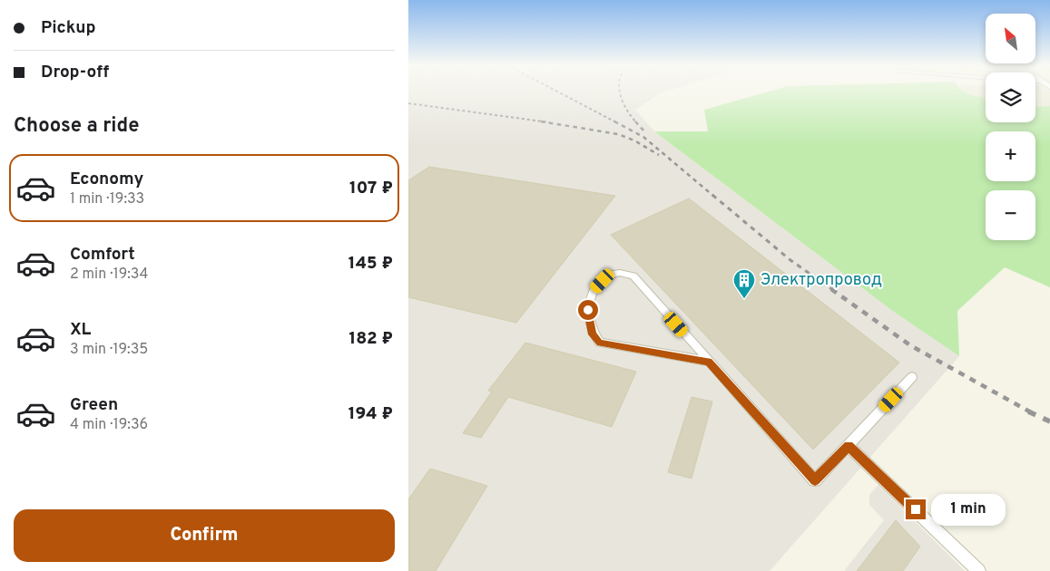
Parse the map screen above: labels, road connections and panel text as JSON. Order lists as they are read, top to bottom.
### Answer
{
  "places": {
    "building": ["Электропровод"]
  },
  "north": "top left",
  "page": {
    "banner": ["Pickup", "Drop-off"],
    "map_buttons": ["+", "−"],
    "heading": "Choose a ride",
    "list": [
      {
        "name": "Economy",
        "note": "1 min · 19:33",
        "value": "107 ₽"
      },
      {
        "name": "Comfort",
        "note": "2 min · 19:34",
        "value": "145 ₽"
      },
      {
        "name": "XL",
        "note": "3 min · 19:35",
        "value": "182 ₽"
      },
      {
        "name": "Green",
        "note": "4 min · 19:36",
        "value": "194 ₽"
      }
    ],
    "bubble": "1 min",
    "buttons": "Confirm"
  }
}
